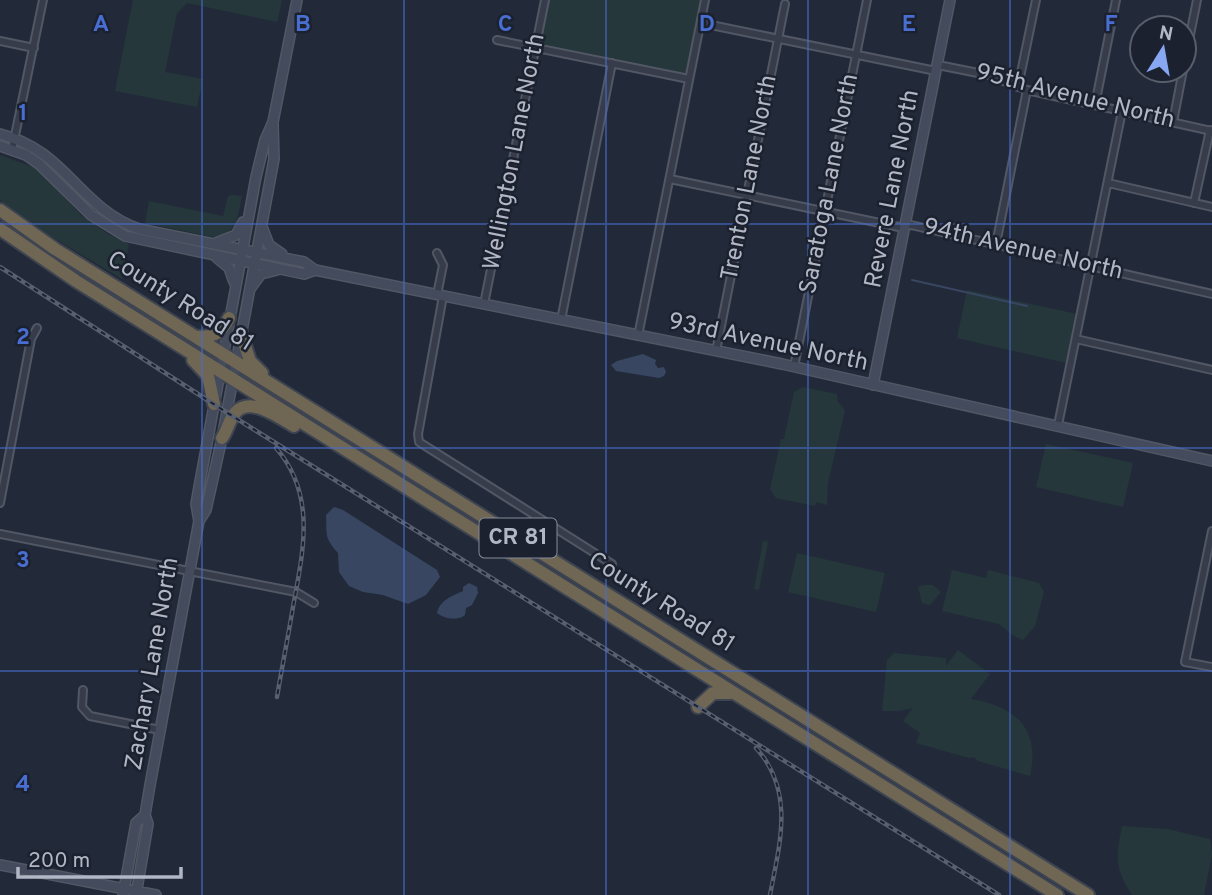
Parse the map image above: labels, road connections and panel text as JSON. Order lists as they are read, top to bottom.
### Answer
{
  "streets": {
    "highway": ["County Road 81", "CR 81"],
    "street": [
      "95th Avenue North",
      "Wellington Lane North",
      "Trenton Lane North",
      "Saratoga Lane North",
      "Revere Lane North",
      "94th Avenue North",
      "93rd Avenue North",
      "Zachary Lane North"
    ]
  },
  "crossings": [
    ["95th Avenue North", "Trenton Lane North"],
    ["95th Avenue North", "Saratoga Lane North"],
    ["95th Avenue North", "Revere Lane North"],
    ["Wellington Lane North", "93rd Avenue North"],
    ["Trenton Lane North", "94th Avenue North"],
    ["Trenton Lane North", "93rd Avenue North"],
    ["Saratoga Lane North", "94th Avenue North"],
    ["Saratoga Lane North", "93rd Avenue North"],
    ["Revere Lane North", "94th Avenue North"],
    ["Revere Lane North", "93rd Avenue North"],
    ["County Road 81", "Zachary Lane North"],
    ["93rd Avenue North", "Zachary Lane North"]
  ],
  "scale_bar": "200 m",
  "north": "top",
  "grid": {
    "columns": [
      "A",
      "B",
      "C",
      "D",
      "E",
      "F"
    ],
    "rows": [
      "1",
      "2",
      "3",
      "4"
    ]
  }
}
